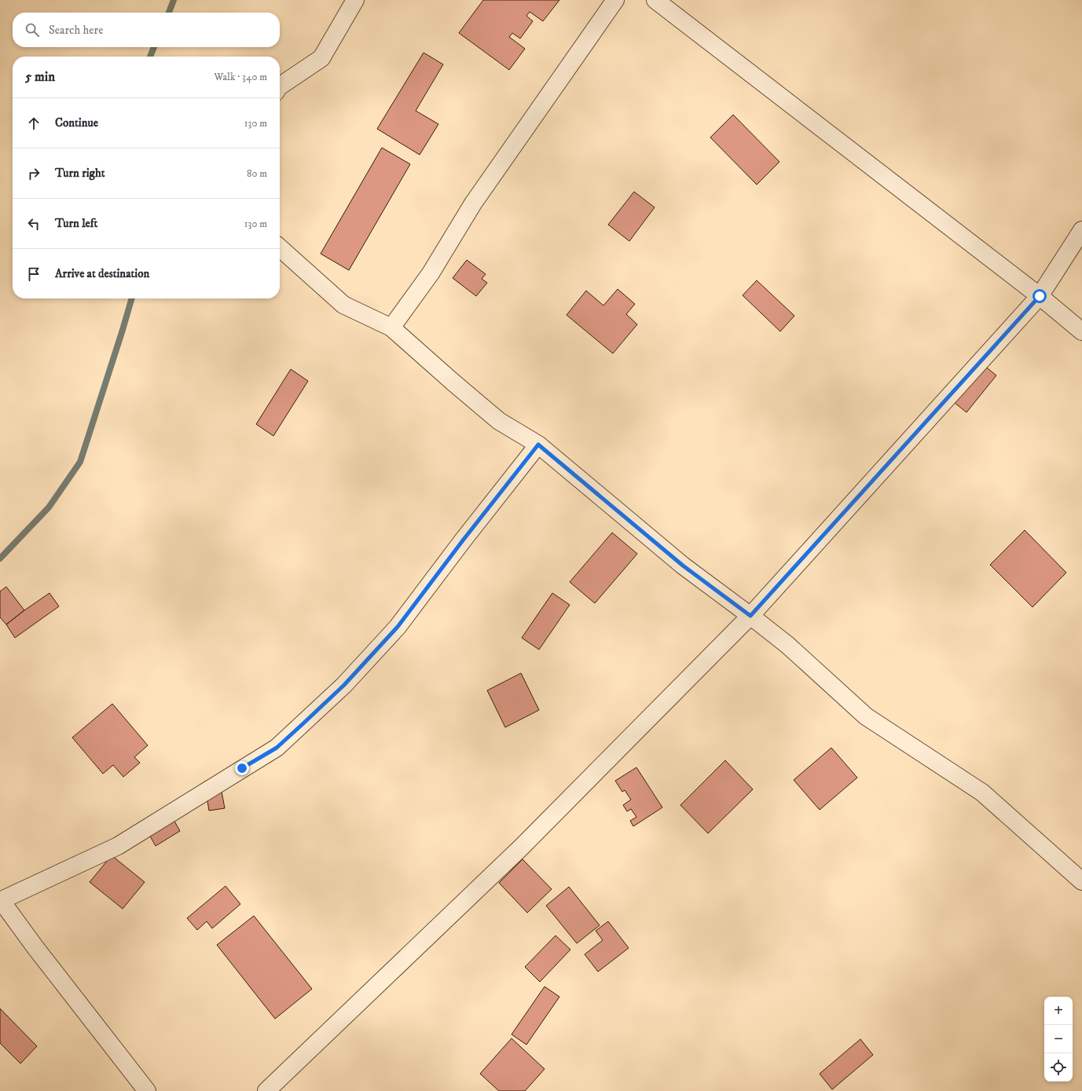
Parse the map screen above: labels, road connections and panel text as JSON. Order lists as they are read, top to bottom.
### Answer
{
  "page": {
    "search": "Search here",
    "heading": ["5 min", "Walk · 340 m"],
    "list": [
      ["Continue", "130 m"],
      ["Turn right", "80 m"],
      ["Turn left", "130 m"],
      "Arrive at destination"
    ],
    "map_buttons": ["+", "−"]
  }
}
